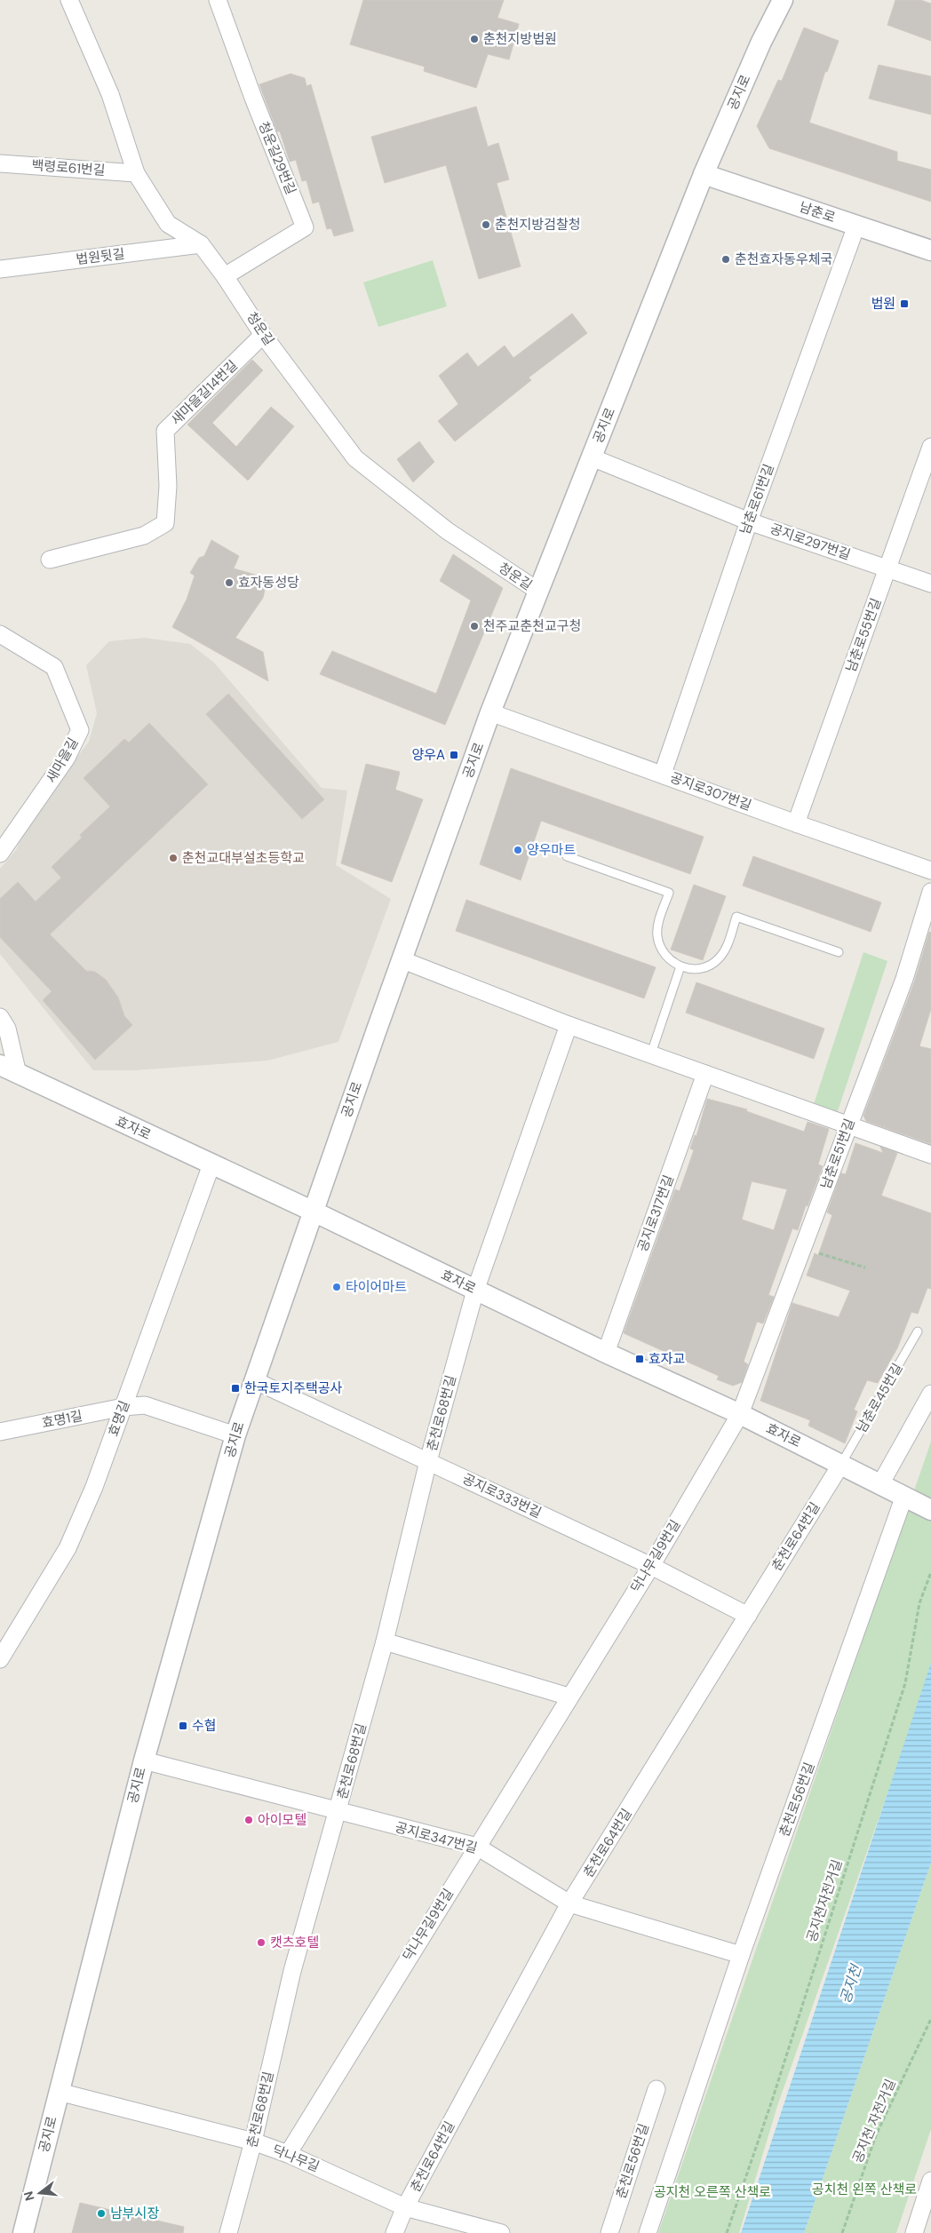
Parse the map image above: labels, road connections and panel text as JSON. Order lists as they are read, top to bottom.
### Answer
{
  "streets": {
    "street": [
      "공지로",
      "청운길29번길",
      "백령로61번길",
      "남춘로",
      "법원뒷길",
      "청운길",
      "새마을길14번길",
      "남춘로61번길",
      "공지로297번길",
      "남춘로55번길",
      "새마을길",
      "공지로307번길",
      "효자로",
      "남춘로51번길",
      "공지로317번길",
      "춘천로68번길",
      "효명길",
      "효명1길",
      "공지로333번길",
      "춘천로64번길",
      "닥나무길9번길",
      "춘천로56번길",
      "공지로347번길",
      "닥나무길"
    ],
    "lane": ["남춘로45번길"],
    "path": ["공지천자전거길", "공지천 자전거길"]
  },
  "crossings": [
    ["공지로", "남춘로"],
    ["공지로", "청운길"],
    ["공지로", "공지로297번길"],
    ["공지로", "공지로307번길"],
    ["공지로", "효자로"],
    ["공지로", "효명1길"],
    ["공지로", "공지로333번길"],
    ["공지로", "공지로347번길"],
    ["공지로", "닥나무길"],
    ["청운길29번길", "청운길"],
    ["백령로61번길", "청운길"],
    ["남춘로", "남춘로61번길"],
    ["법원뒷길", "청운길"],
    ["청운길", "새마을길14번길"],
    ["남춘로61번길", "공지로297번길"],
    ["남춘로61번길", "공지로307번길"],
    ["공지로297번길", "남춘로55번길"],
    ["남춘로55번길", "공지로307번길"],
    ["효자로", "남춘로51번길"],
    ["효자로", "공지로317번길"],
    ["효자로", "남춘로45번길"],
    ["효자로", "춘천로68번길"],
    ["효자로", "효명길"],
    ["효자로", "춘천로64번길"],
    ["효자로", "닥나무길9번길"],
    ["효자로", "춘천로56번길"],
    ["남춘로51번길", "닥나무길9번길"],
    ["남춘로45번길", "춘천로64번길"],
    ["춘천로68번길", "공지로333번길"],
    ["춘천로68번길", "공지로347번길"],
    ["춘천로68번길", "닥나무길"],
    ["효명길", "효명1길"],
    ["공지로333번길", "춘천로64번길"],
    ["공지로333번길", "닥나무길9번길"],
    ["춘천로64번길", "공지로347번길"],
    ["춘천로64번길", "닥나무길"],
    ["닥나무길9번길", "공지로347번길"],
    ["닥나무길9번길", "닥나무길"],
    ["춘천로56번길", "공지로347번길"]
  ],
  "water": ["공지천"],
  "parks": ["공치천 왼쪽 산책로", "공지천 오른쪽 산책로"],
  "places": {
    "other": [
      "춘천지방법원",
      "춘천지방검찰청",
      "춘천효자동우체국",
      "효자동성당",
      "천주교춘천교구청",
      "양우마트",
      "춘천교대부설초등학교",
      "타이어마트",
      "아이모텔",
      "캣츠호텔",
      "남부시장"
    ],
    "transit": [
      "법원",
      "양우A",
      "효자교",
      "한국토지주택공사",
      "수협"
    ]
  },
  "north": "left"
}
